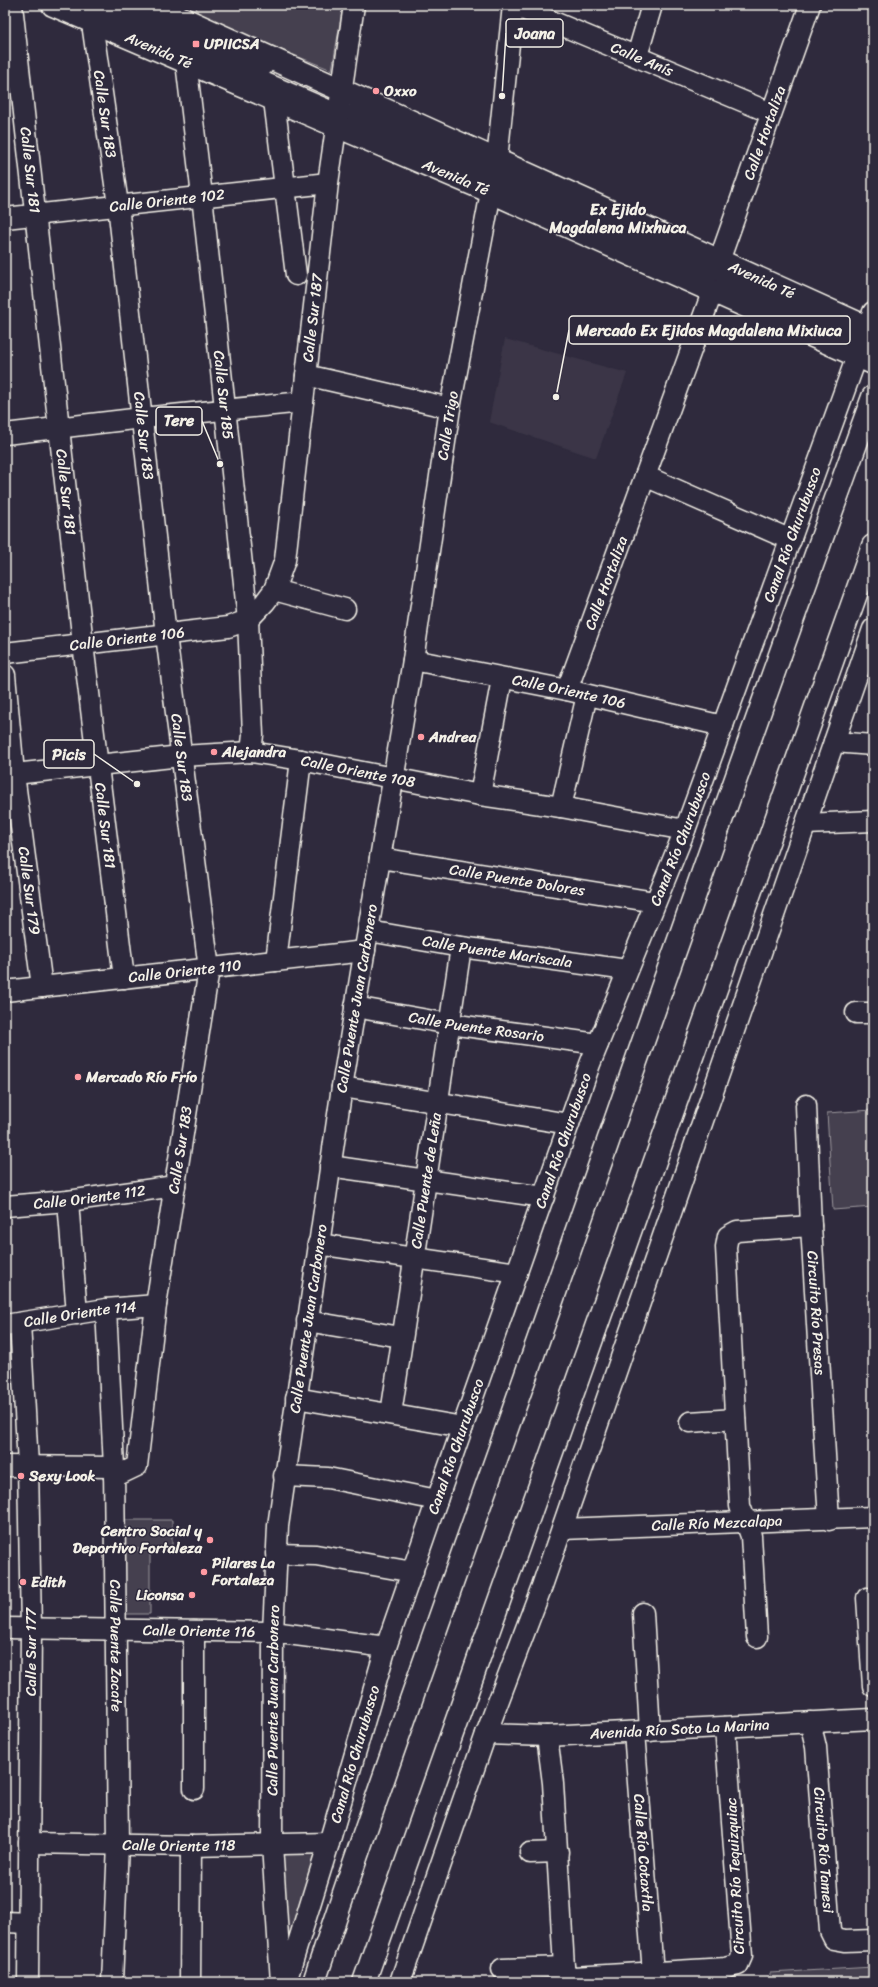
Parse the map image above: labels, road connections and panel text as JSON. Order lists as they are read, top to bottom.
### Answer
{
  "streets": {
    "main road": ["Avenida Té", "Canal Río Churubusco"],
    "street": [
      "Calle Anís",
      "Calle Sur 183",
      "Calle Hortaliza",
      "Calle Sur 181",
      "Calle Oriente 102",
      "Calle Sur 187",
      "Calle Sur 185",
      "Calle Trigo",
      "Calle Oriente 106",
      "Calle Oriente 108",
      "Calle Puente Dolores",
      "Calle Sur 179",
      "Calle Puente Mariscala",
      "Calle Oriente 110",
      "Calle Puente Juan Carbonero",
      "Calle Puente Rosario",
      "Calle Puente de Leña",
      "Calle Oriente 112",
      "Circuito Río Presas",
      "Calle Oriente 114",
      "Calle Río Mezcalapa",
      "Calle Oriente 116",
      "Calle Puente Zacate",
      "Calle Sur 177",
      "Avenida Río Soto La Marina",
      "Calle Oriente 118",
      "Circuito Río Tamesi",
      "Calle Río Cotaxtla",
      "Circuito Río Tequizquiac"
    ]
  },
  "crossings": [
    ["Avenida Té", "Calle Sur 183"],
    ["Avenida Té", "Calle Hortaliza"],
    ["Avenida Té", "Calle Sur 187"],
    ["Avenida Té", "Calle Sur 185"],
    ["Avenida Té", "Calle Trigo"],
    ["Avenida Té", "Canal Río Churubusco"],
    ["Calle Anís", "Calle Hortaliza"],
    ["Calle Sur 183", "Calle Oriente 102"],
    ["Calle Sur 183", "Calle Oriente 106"],
    ["Calle Sur 183", "Calle Oriente 108"],
    ["Calle Sur 183", "Calle Oriente 110"],
    ["Calle Sur 183", "Calle Oriente 112"],
    ["Calle Sur 183", "Calle Oriente 114"],
    ["Calle Sur 183", "Calle Puente Zacate"],
    ["Calle Hortaliza", "Calle Oriente 106"],
    ["Calle Sur 181", "Calle Oriente 102"],
    ["Calle Sur 181", "Calle Oriente 106"],
    ["Calle Sur 181", "Calle Oriente 108"],
    ["Calle Sur 181", "Calle Oriente 110"],
    ["Calle Oriente 102", "Calle Sur 187"],
    ["Calle Oriente 102", "Calle Sur 185"],
    ["Calle Sur 187", "Calle Sur 185"],
    ["Calle Sur 187", "Calle Oriente 106"],
    ["Calle Sur 185", "Calle Oriente 106"],
    ["Calle Sur 185", "Calle Oriente 108"],
    ["Calle Trigo", "Calle Oriente 106"],
    ["Calle Trigo", "Calle Puente Juan Carbonero"],
    ["Canal Río Churubusco", "Calle Oriente 106"],
    ["Canal Río Churubusco", "Calle Oriente 108"],
    ["Canal Río Churubusco", "Calle Puente Dolores"],
    ["Canal Río Churubusco", "Calle Puente Mariscala"],
    ["Canal Río Churubusco", "Calle Puente Rosario"],
    ["Canal Río Churubusco", "Calle Oriente 116"],
    ["Canal Río Churubusco", "Calle Oriente 118"],
    ["Calle Oriente 106", "Calle Puente Juan Carbonero"],
    ["Calle Oriente 108", "Calle Sur 179"],
    ["Calle Oriente 108", "Calle Puente Juan Carbonero"],
    ["Calle Puente Dolores", "Calle Puente Juan Carbonero"],
    ["Calle Sur 179", "Calle Oriente 110"],
    ["Calle Puente Mariscala", "Calle Puente Juan Carbonero"],
    ["Calle Puente Mariscala", "Calle Puente de Leña"],
    ["Calle Oriente 110", "Calle Puente Juan Carbonero"],
    ["Calle Puente Juan Carbonero", "Calle Puente Rosario"],
    ["Calle Puente Juan Carbonero", "Calle Oriente 116"],
    ["Calle Puente Juan Carbonero", "Calle Oriente 118"],
    ["Calle Puente Rosario", "Calle Puente de Leña"],
    ["Circuito Río Presas", "Calle Río Mezcalapa"],
    ["Calle Oriente 114", "Calle Puente Zacate"],
    ["Calle Oriente 114", "Calle Sur 177"],
    ["Calle Oriente 116", "Calle Puente Zacate"],
    ["Calle Oriente 116", "Calle Sur 177"],
    ["Calle Puente Zacate", "Calle Oriente 118"],
    ["Calle Sur 177", "Calle Oriente 118"],
    ["Avenida Río Soto La Marina", "Circuito Río Tamesi"],
    ["Avenida Río Soto La Marina", "Calle Río Cotaxtla"],
    ["Avenida Río Soto La Marina", "Circuito Río Tequizquiac"],
    ["Calle Río Cotaxtla", "Circuito Río Tequizquiac"]
  ],
  "districts": ["Ex Ejido Magdalena Mixhuca"],
  "places": {
    "transit": ["UPIICSA"],
    "other": [
      "Oxxo",
      "Joana",
      "Mercado Ex Ejidos Magdalena Mixiuca",
      "Tere",
      "Andrea",
      "Alejandra",
      "Picis",
      "Mercado Río Frío",
      "Sexy Look",
      "Centro Social y Deportivo Fortaleza",
      "Pilares La Fortaleza",
      "Edith",
      "Liconsa"
    ]
  }
}
